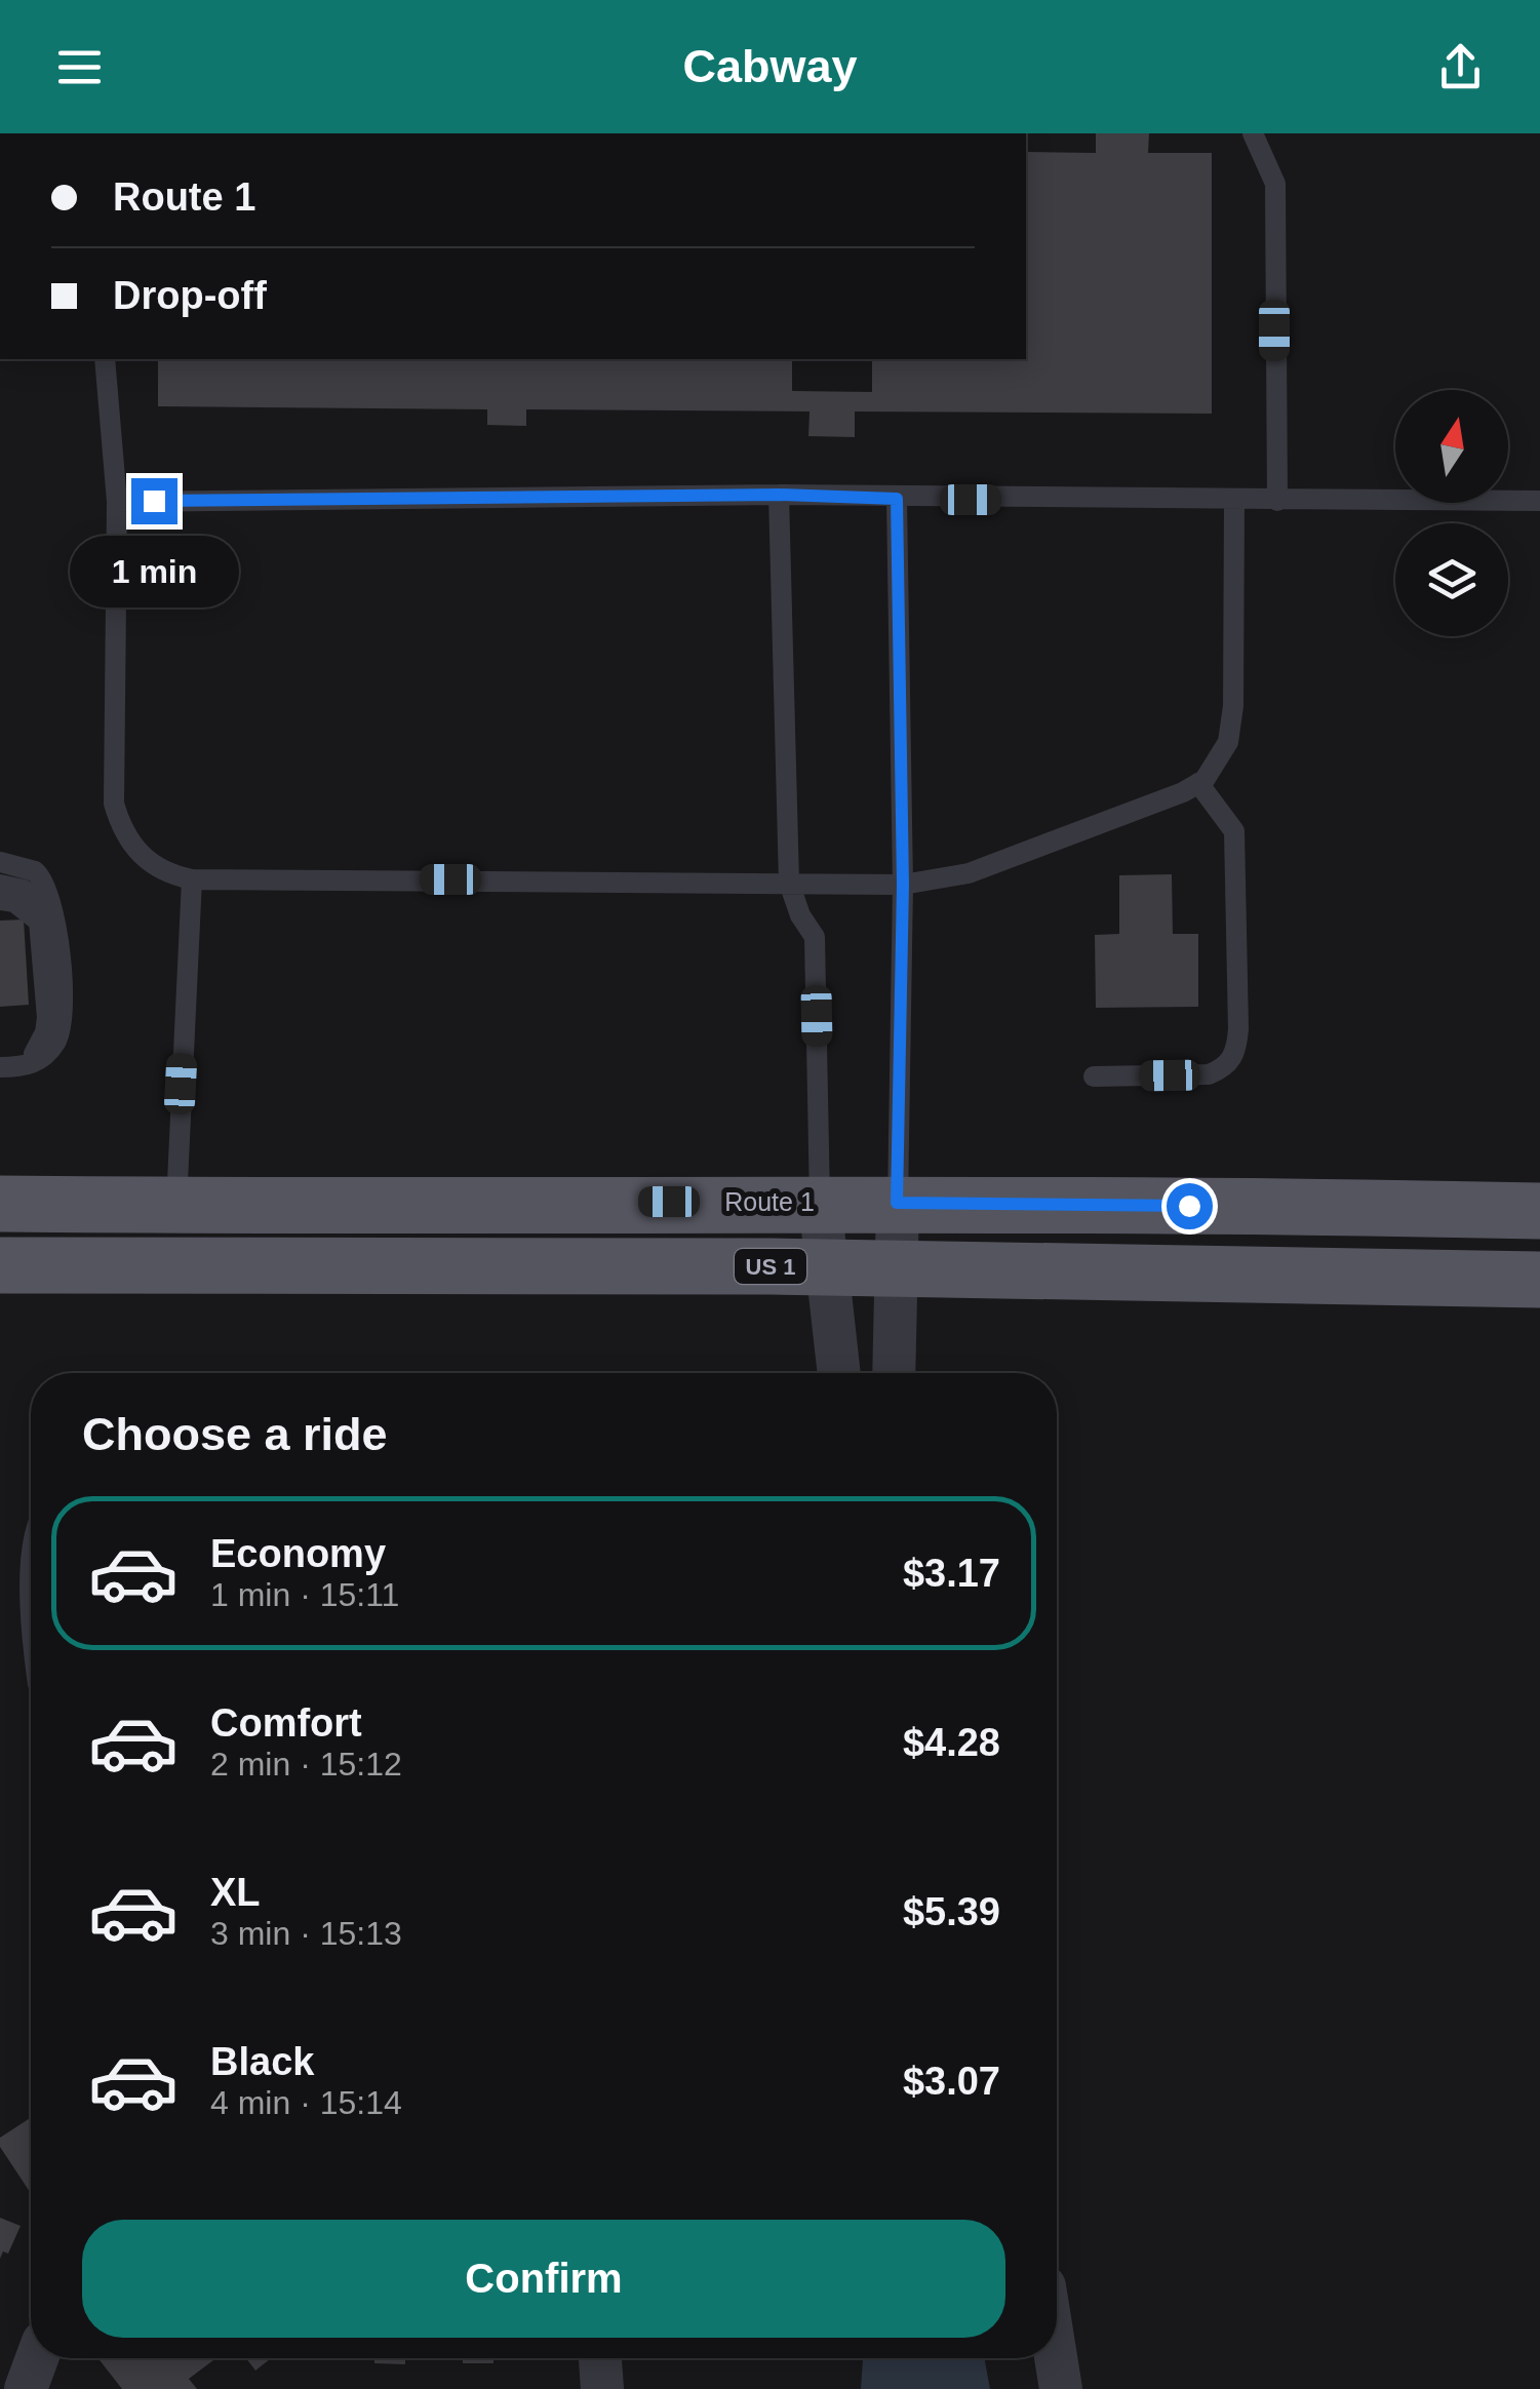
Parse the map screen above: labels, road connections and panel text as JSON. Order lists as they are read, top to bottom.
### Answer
{
  "streets": {
    "main road": ["Route 1", "US 1"]
  },
  "north": "top",
  "page": {
    "header": "Cabway",
    "banner": ["Route 1", "Drop-off"],
    "bubble": "1 min",
    "heading": "Choose a ride",
    "list": [
      {
        "name": "Economy",
        "note": "1 min · 15:11",
        "value": "$3.17"
      },
      {
        "name": "Comfort",
        "note": "2 min · 15:12",
        "value": "$4.28"
      },
      {
        "name": "XL",
        "note": "3 min · 15:13",
        "value": "$5.39"
      },
      {
        "name": "Black",
        "note": "4 min · 15:14",
        "value": "$3.07"
      }
    ],
    "buttons": "Confirm"
  }
}
